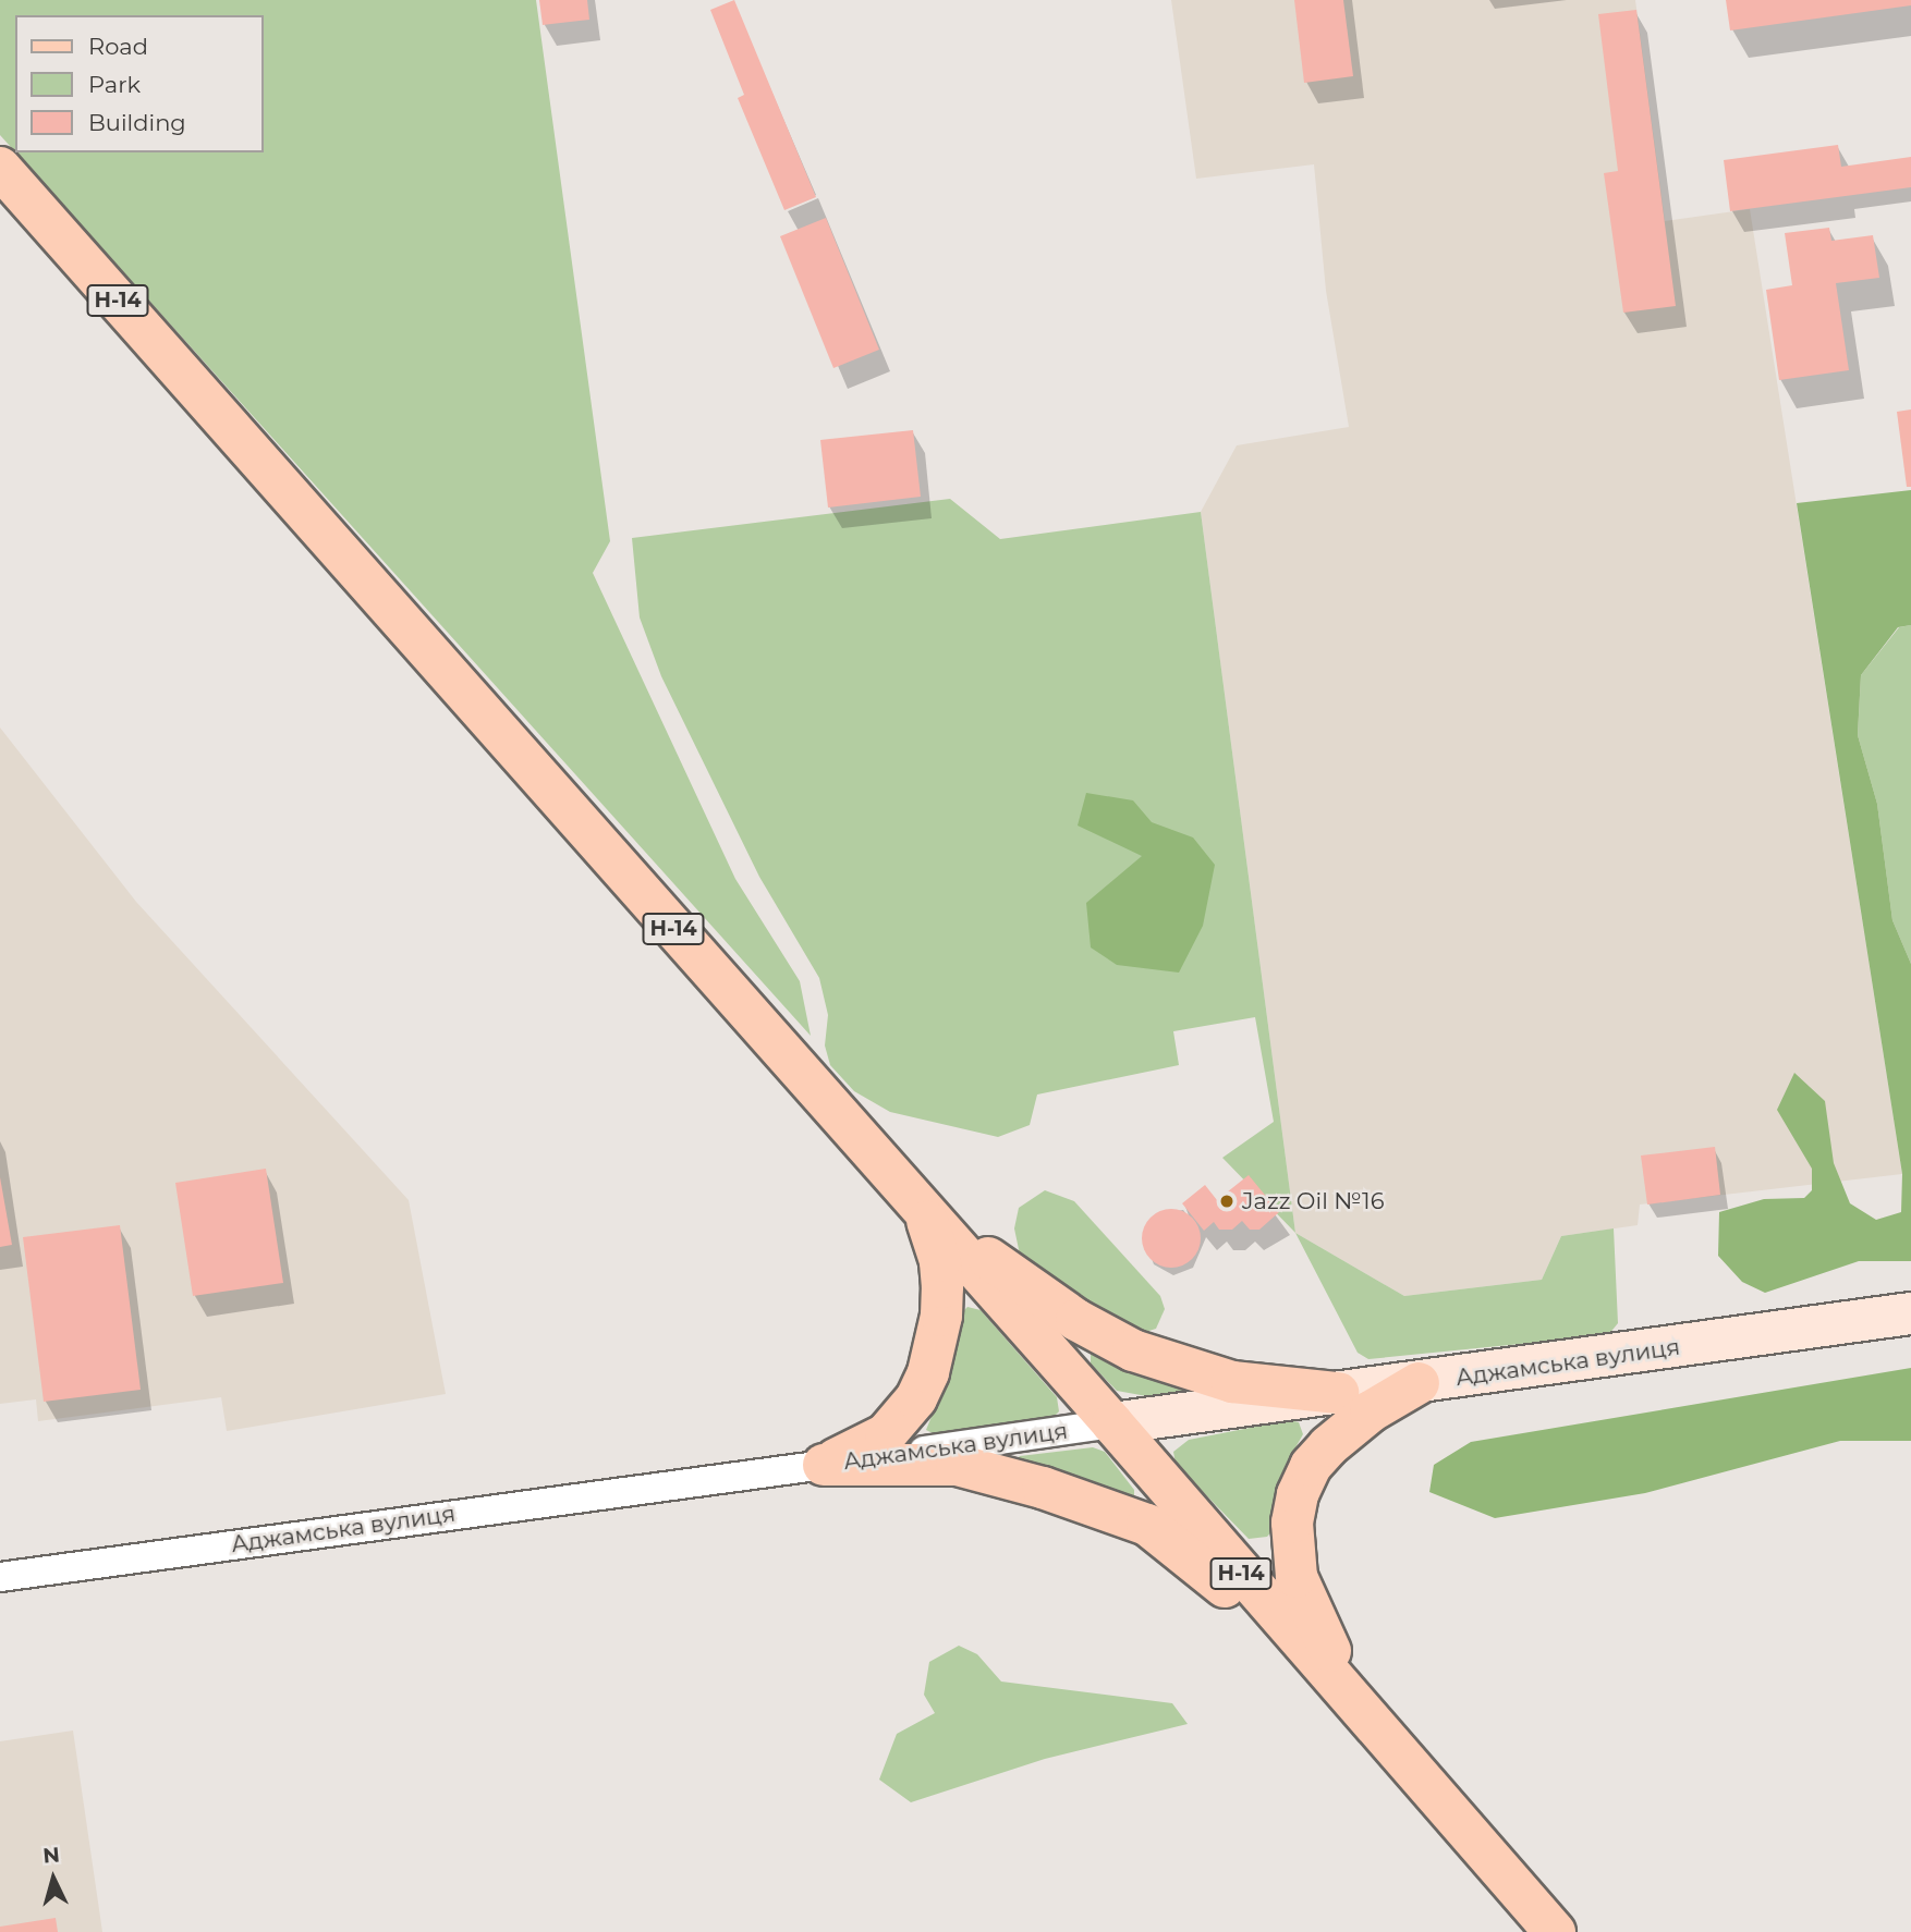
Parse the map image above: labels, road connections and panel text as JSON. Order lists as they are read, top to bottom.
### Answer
{
  "streets": {
    "main road": ["Н-14", "Аджамська вулиця"]
  },
  "crossings": [
    ["Н-14", "Аджамська вулиця"]
  ],
  "places": ["Jazz Oil №16"],
  "legend": ["Road", "Park", "Building"],
  "north": "top"
}
